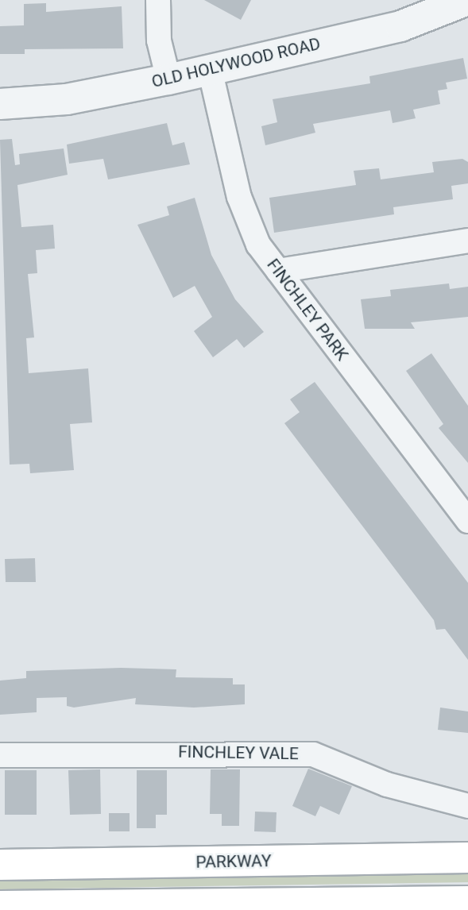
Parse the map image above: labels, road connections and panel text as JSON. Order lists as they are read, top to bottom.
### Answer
{
  "streets": {
    "highway": ["PARKWAY"],
    "street": ["OLD HOLYWOOD ROAD", "FINCHLEY PARK", "FINCHLEY VALE"]
  },
  "crossings": [
    ["OLD HOLYWOOD ROAD", "FINCHLEY PARK"]
  ]
}
